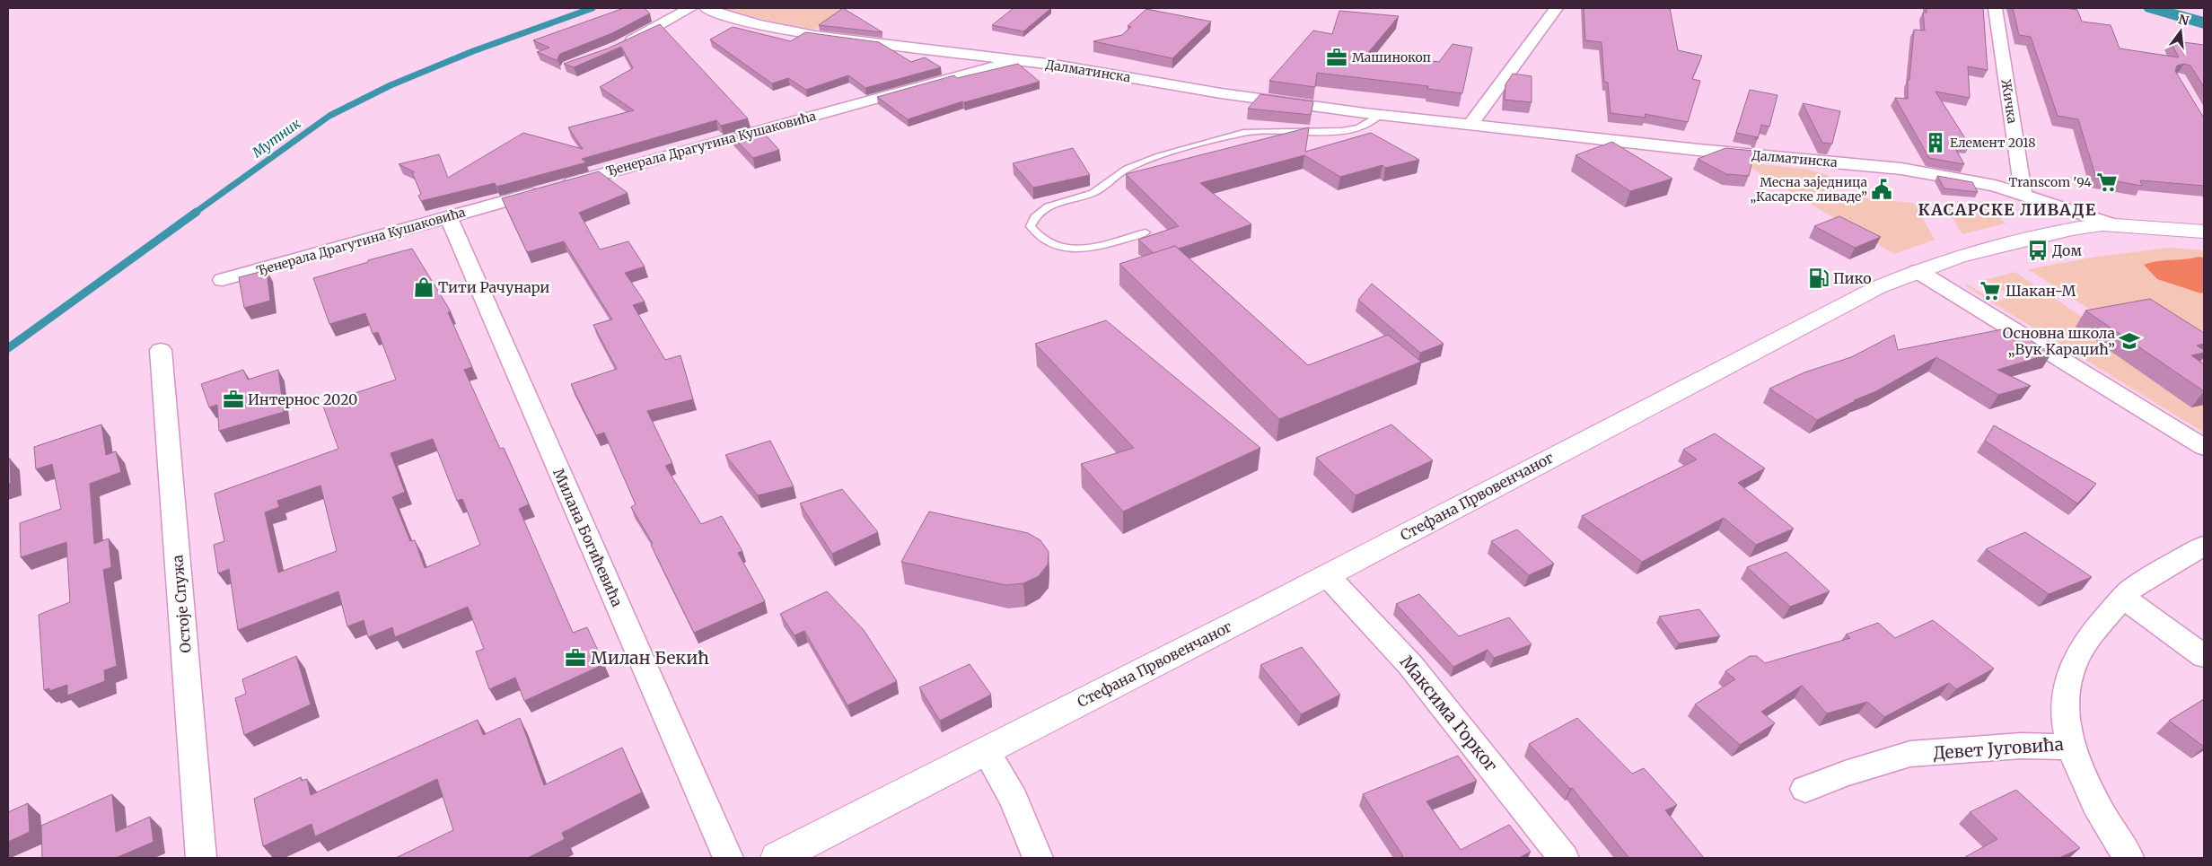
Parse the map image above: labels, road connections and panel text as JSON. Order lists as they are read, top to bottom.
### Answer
{
  "streets": {
    "street": [
      "Далматинска",
      "Жичка",
      "Ђенерала Драгутина Кушаковића",
      "Стефана Првовенчаног",
      "Милана Богићевића",
      "Остоје Спужа",
      "Максима Горког",
      "Девет Југовића"
    ]
  },
  "crossings": [
    ["Далматинска", "Жичка"],
    ["Далматинска", "Ђенерала Драгутина Кушаковића"],
    ["Далматинска", "Стефана Првовенчаног"],
    ["Ђенерала Драгутина Кушаковића", "Милана Богићевића"],
    ["Стефана Првовенчаног", "Максима Горког"]
  ],
  "districts": ["КАСАРСКЕ ЛИВАДЕ"],
  "water": ["Мутник"],
  "places": {
    "office": ["Машинокоп", "Интернос 2020", "Милан Бекић"],
    "building": ["Елемент 2018"],
    "supermarket": ["Transcom '94", "Шакан-М"],
    "public building": ["Месна заједница „Касарске ливаде”"],
    "bus stop": ["Дом"],
    "fuel station": ["Пико"],
    "shop": ["Тити Рачунари"],
    "school or university": ["Основна школа „Вук Караџић”"]
  },
  "north": "top"
}
